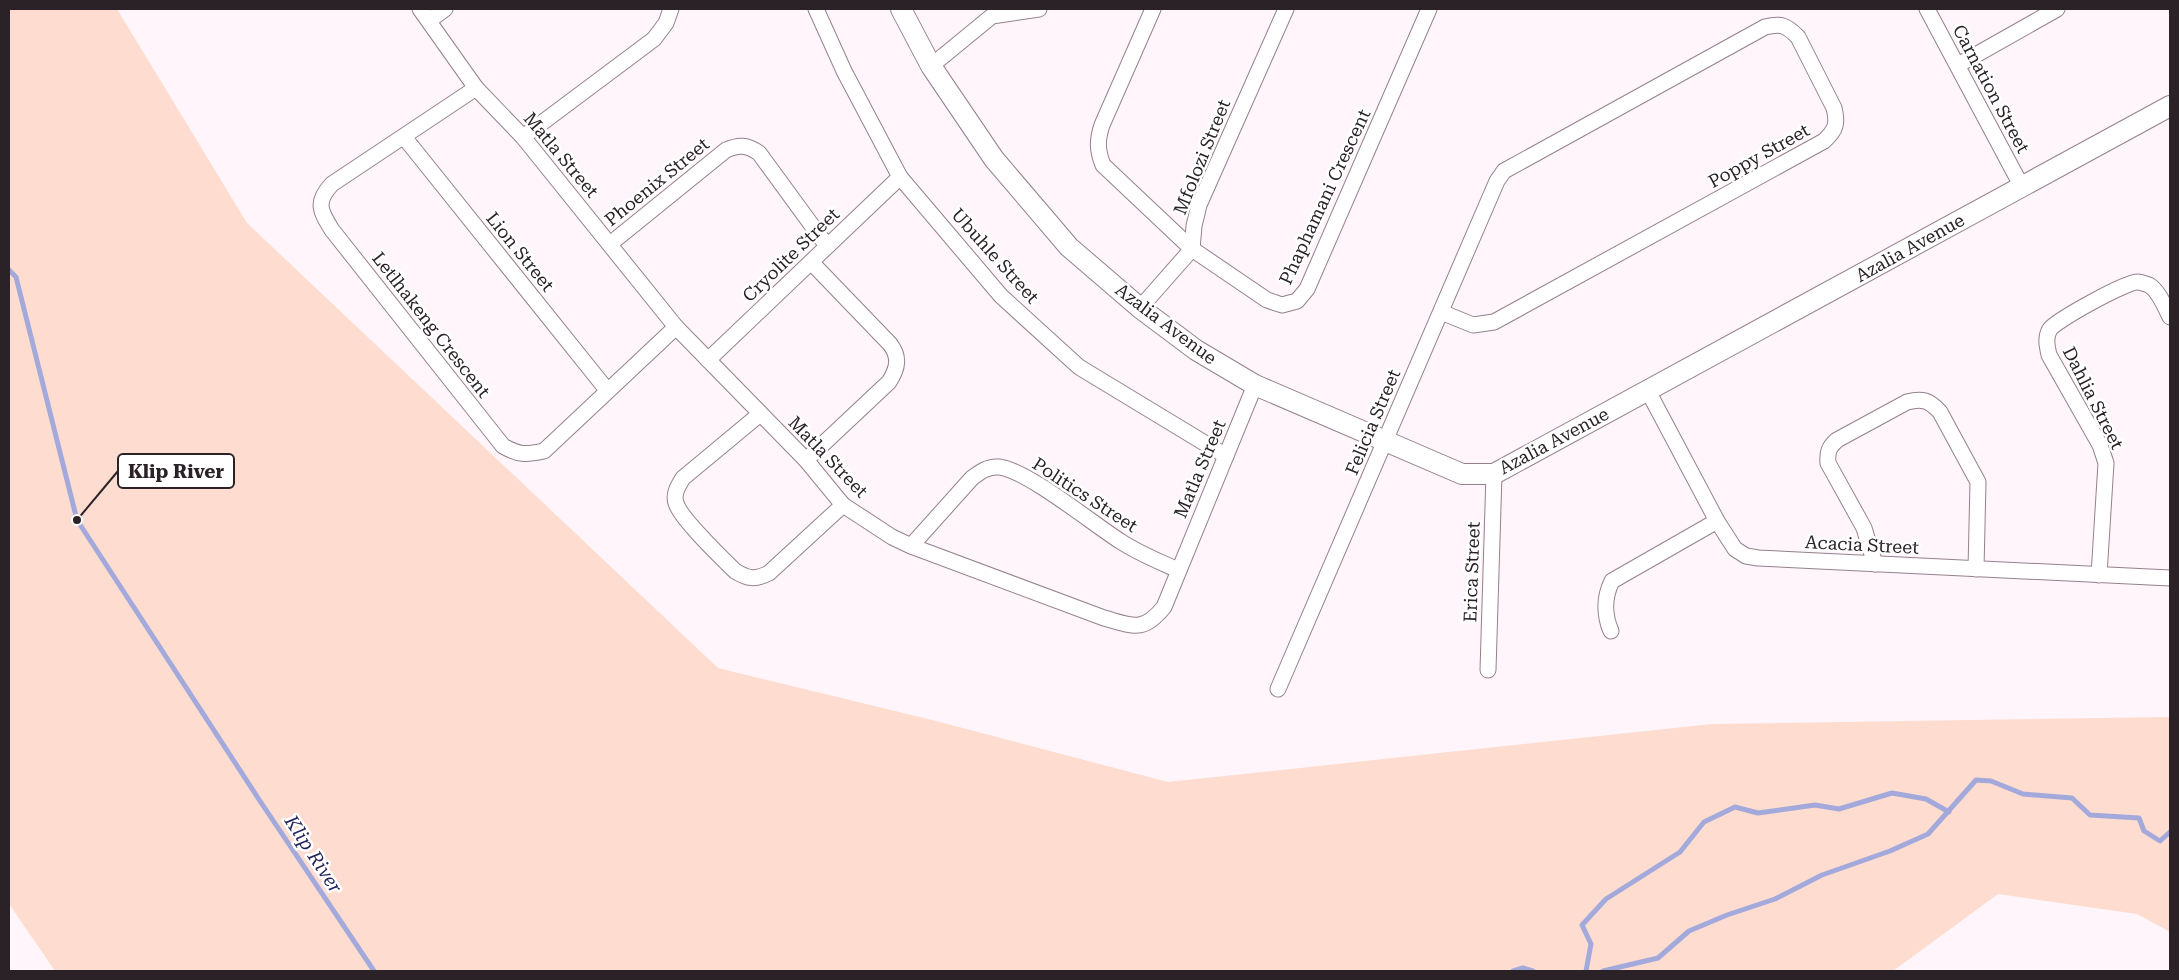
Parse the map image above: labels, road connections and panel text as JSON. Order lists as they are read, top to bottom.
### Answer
{
  "streets": {
    "street": [
      "Carnation Street",
      "Matla Street",
      "Poppy Street",
      "Mfolozi Street",
      "Phoenix Street",
      "Phaphamani Crescent",
      "Azalia Avenue",
      "Lion Street",
      "Cryolite Street",
      "Ubuhle Street",
      "Letlhakeng Crescent",
      "Dahlia Street",
      "Felicia Street",
      "Politics Street",
      "Acacia Street",
      "Erica Street"
    ]
  },
  "crossings": [
    ["Carnation Street", "Azalia Avenue"],
    ["Matla Street", "Phoenix Street"],
    ["Matla Street", "Azalia Avenue"],
    ["Matla Street", "Cryolite Street"],
    ["Matla Street", "Ubuhle Street"],
    ["Matla Street", "Letlhakeng Crescent"],
    ["Matla Street", "Politics Street"],
    ["Poppy Street", "Felicia Street"],
    ["Mfolozi Street", "Phaphamani Crescent"],
    ["Phoenix Street", "Cryolite Street"],
    ["Azalia Avenue", "Felicia Street"],
    ["Azalia Avenue", "Acacia Street"],
    ["Azalia Avenue", "Erica Street"],
    ["Lion Street", "Letlhakeng Crescent"],
    ["Cryolite Street", "Ubuhle Street"],
    ["Dahlia Street", "Acacia Street"]
  ],
  "water": ["Klip River"],
  "places": ["Klip River"]
}
